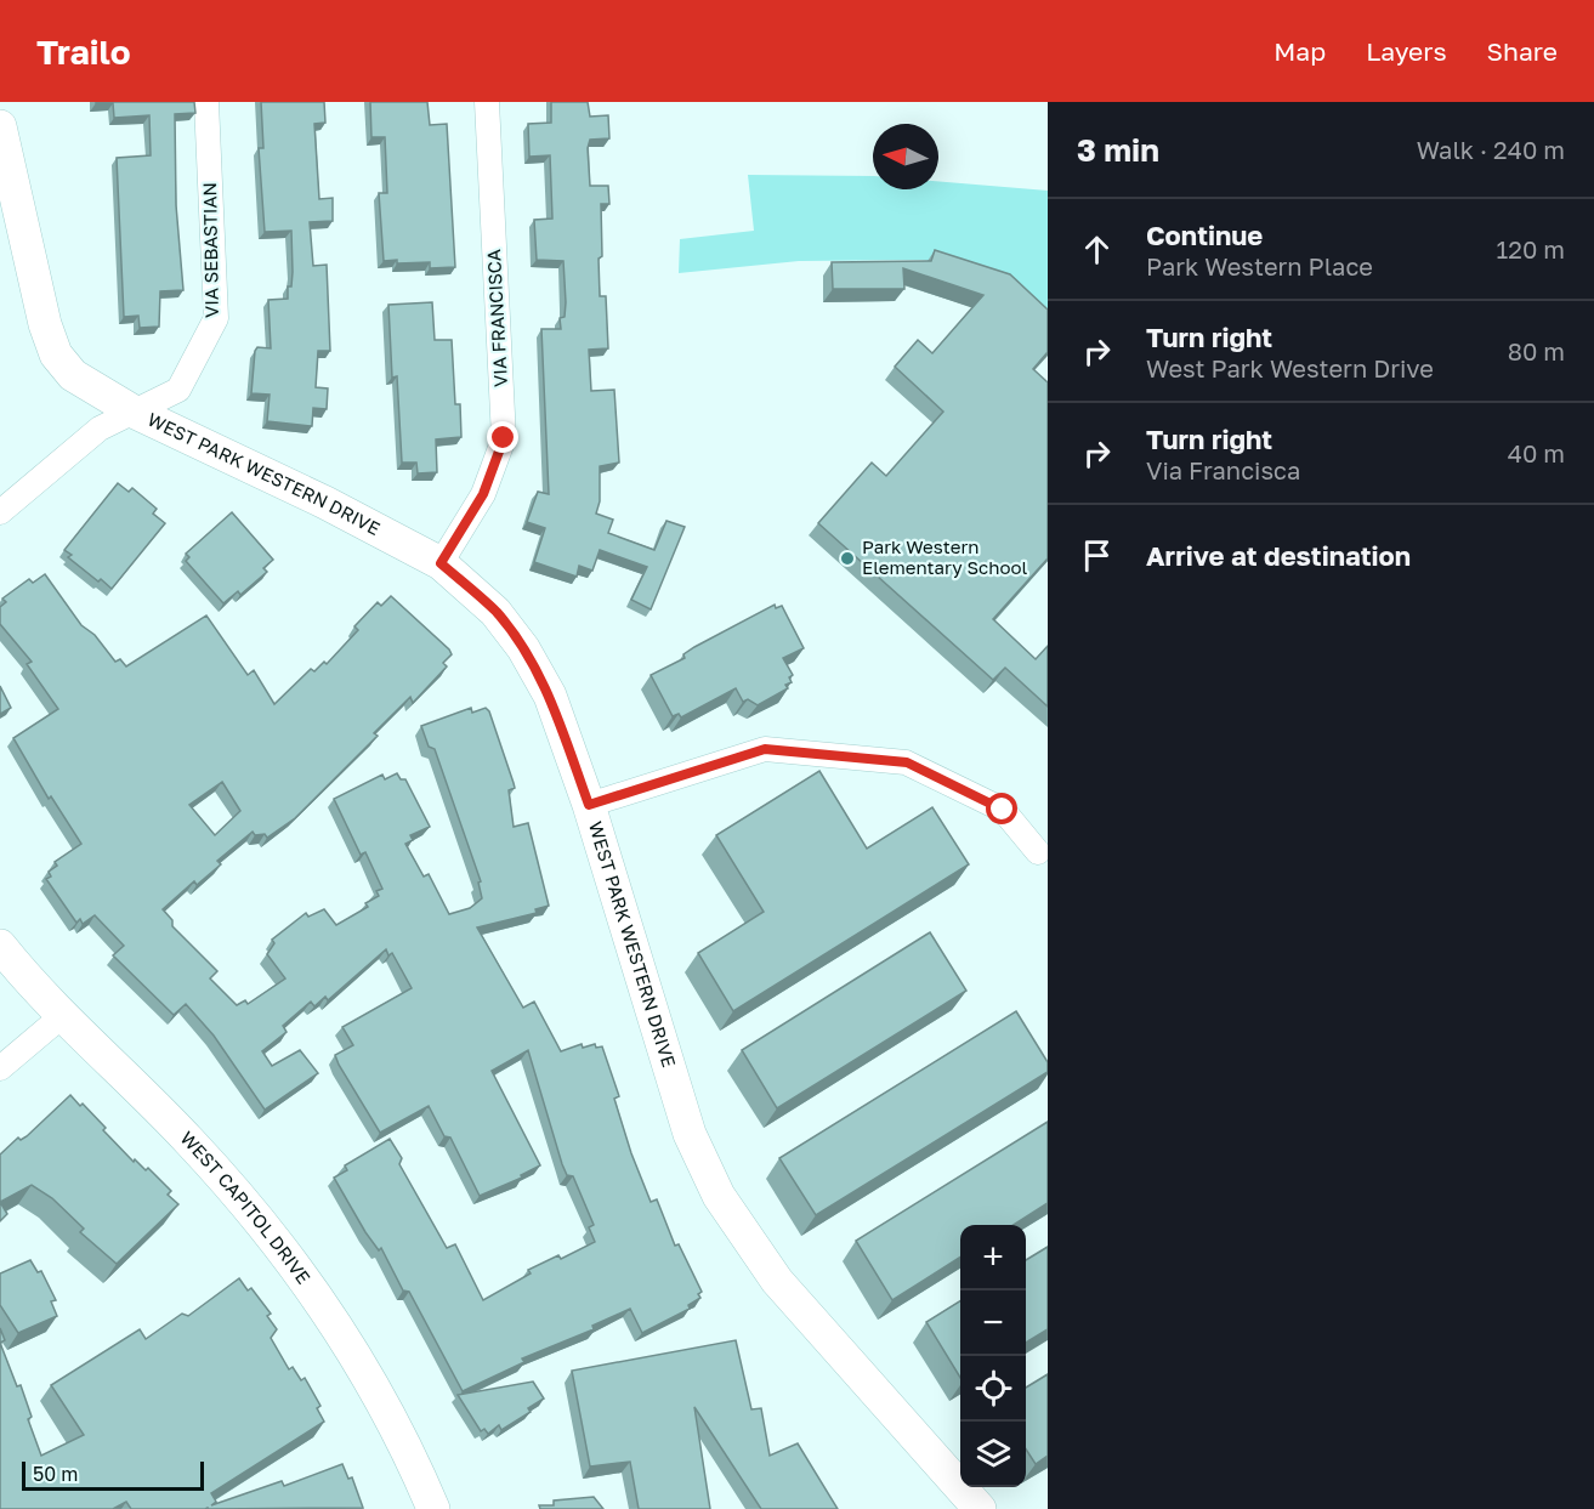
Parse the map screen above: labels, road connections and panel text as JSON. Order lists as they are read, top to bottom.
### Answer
{
  "streets": {
    "street": [
      "VIA SEBASTIAN",
      "VIA FRANCISCA",
      "WEST PARK WESTERN DRIVE",
      "WEST CAPITOL DRIVE"
    ]
  },
  "crossings": [
    ["VIA SEBASTIAN", "WEST PARK WESTERN DRIVE"],
    ["VIA FRANCISCA", "WEST PARK WESTERN DRIVE"]
  ],
  "places": ["Park Western Elementary School"],
  "scale_bar": "50 m",
  "north": "left",
  "page": {
    "header": "Trailo",
    "nav": ["Map", "Layers", "Share"],
    "heading": ["3 min", "Walk · 240 m"],
    "list": [
      ["Continue", "Park Western Place", "120 m"],
      ["Turn right", "West Park Western Drive", "80 m"],
      ["Turn right", "Via Francisca", "40 m"],
      "Arrive at destination"
    ],
    "map_buttons": ["+", "−"],
    "scale": "50 m"
  }
}
